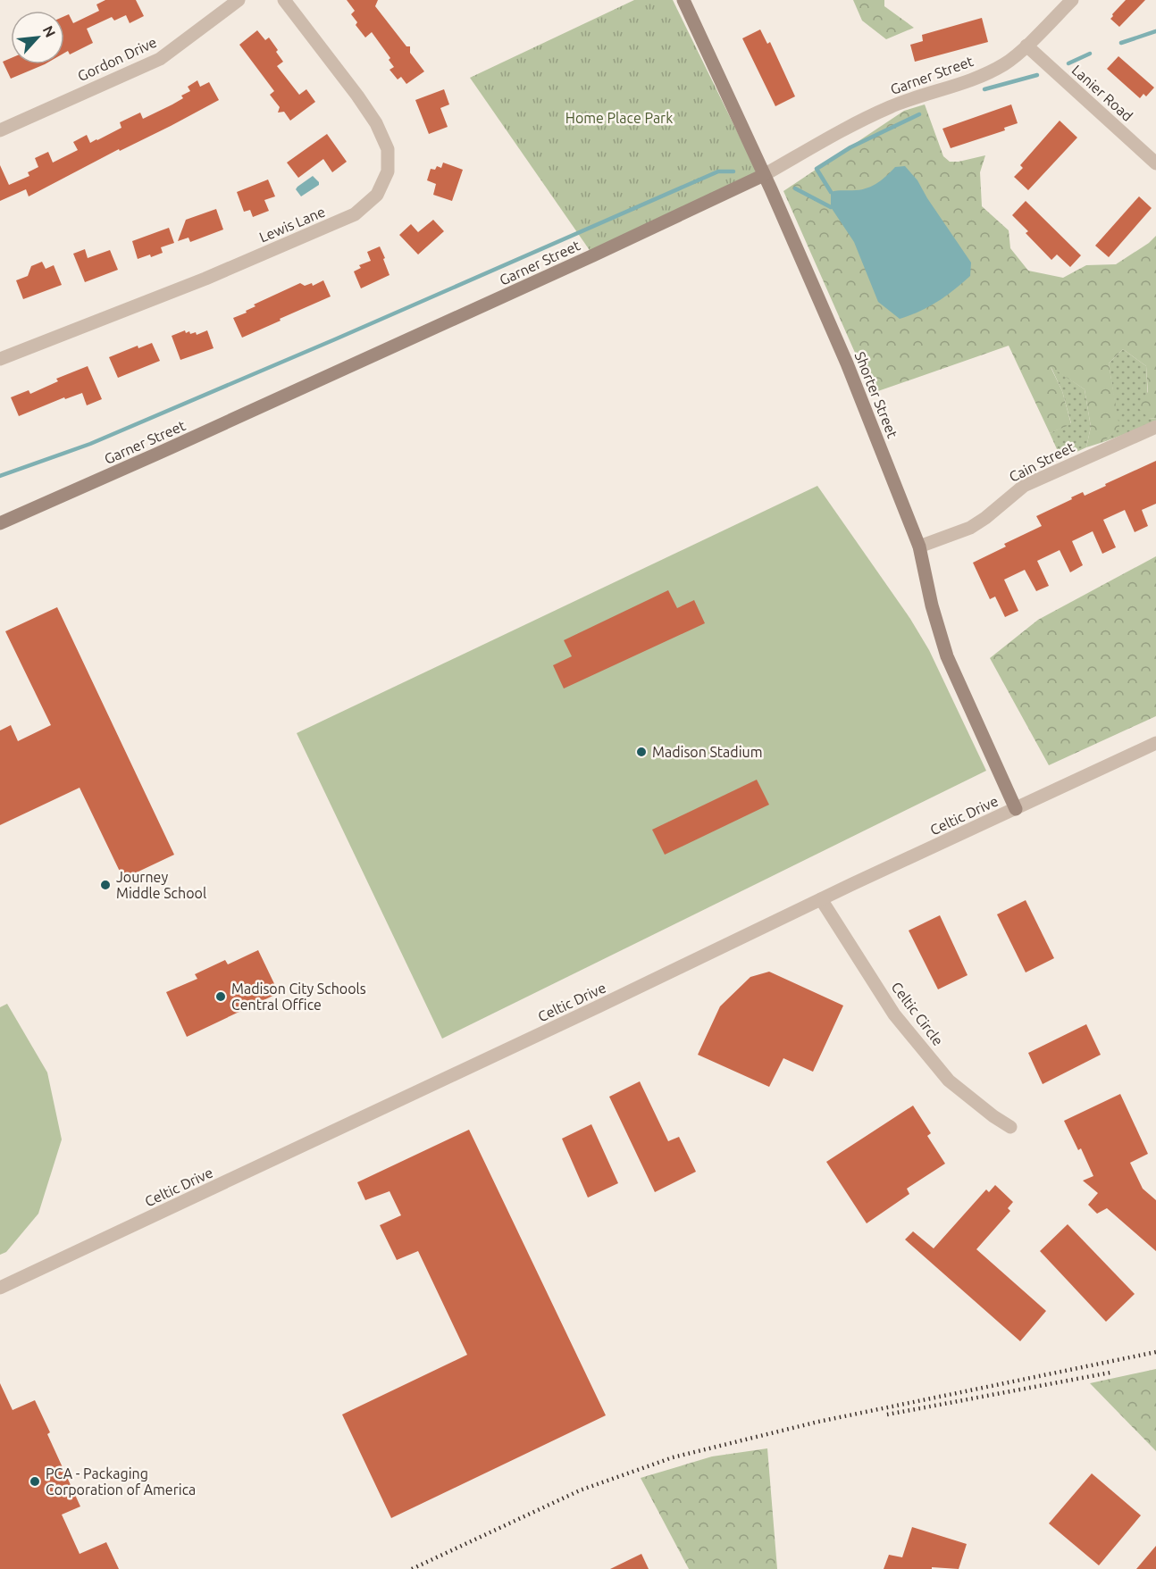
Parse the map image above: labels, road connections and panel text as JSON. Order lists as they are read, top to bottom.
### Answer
{
  "streets": {
    "street": [
      "Gordon Drive",
      "Garner Street",
      "Lanier Road",
      "Lewis Lane",
      "Shorter Street",
      "Cain Street",
      "Celtic Drive",
      "Celtic Circle"
    ]
  },
  "crossings": [
    ["Garner Street", "Lanier Road"],
    ["Garner Street", "Shorter Street"],
    ["Shorter Street", "Cain Street"],
    ["Shorter Street", "Celtic Drive"],
    ["Celtic Drive", "Celtic Circle"]
  ],
  "parks": ["Home Place Park"],
  "places": [
    "Madison Stadium",
    "Journey Middle School",
    "Madison City Schools Central Office",
    "PCA - Packaging Corporation of America"
  ],
  "north": "top right"
}
